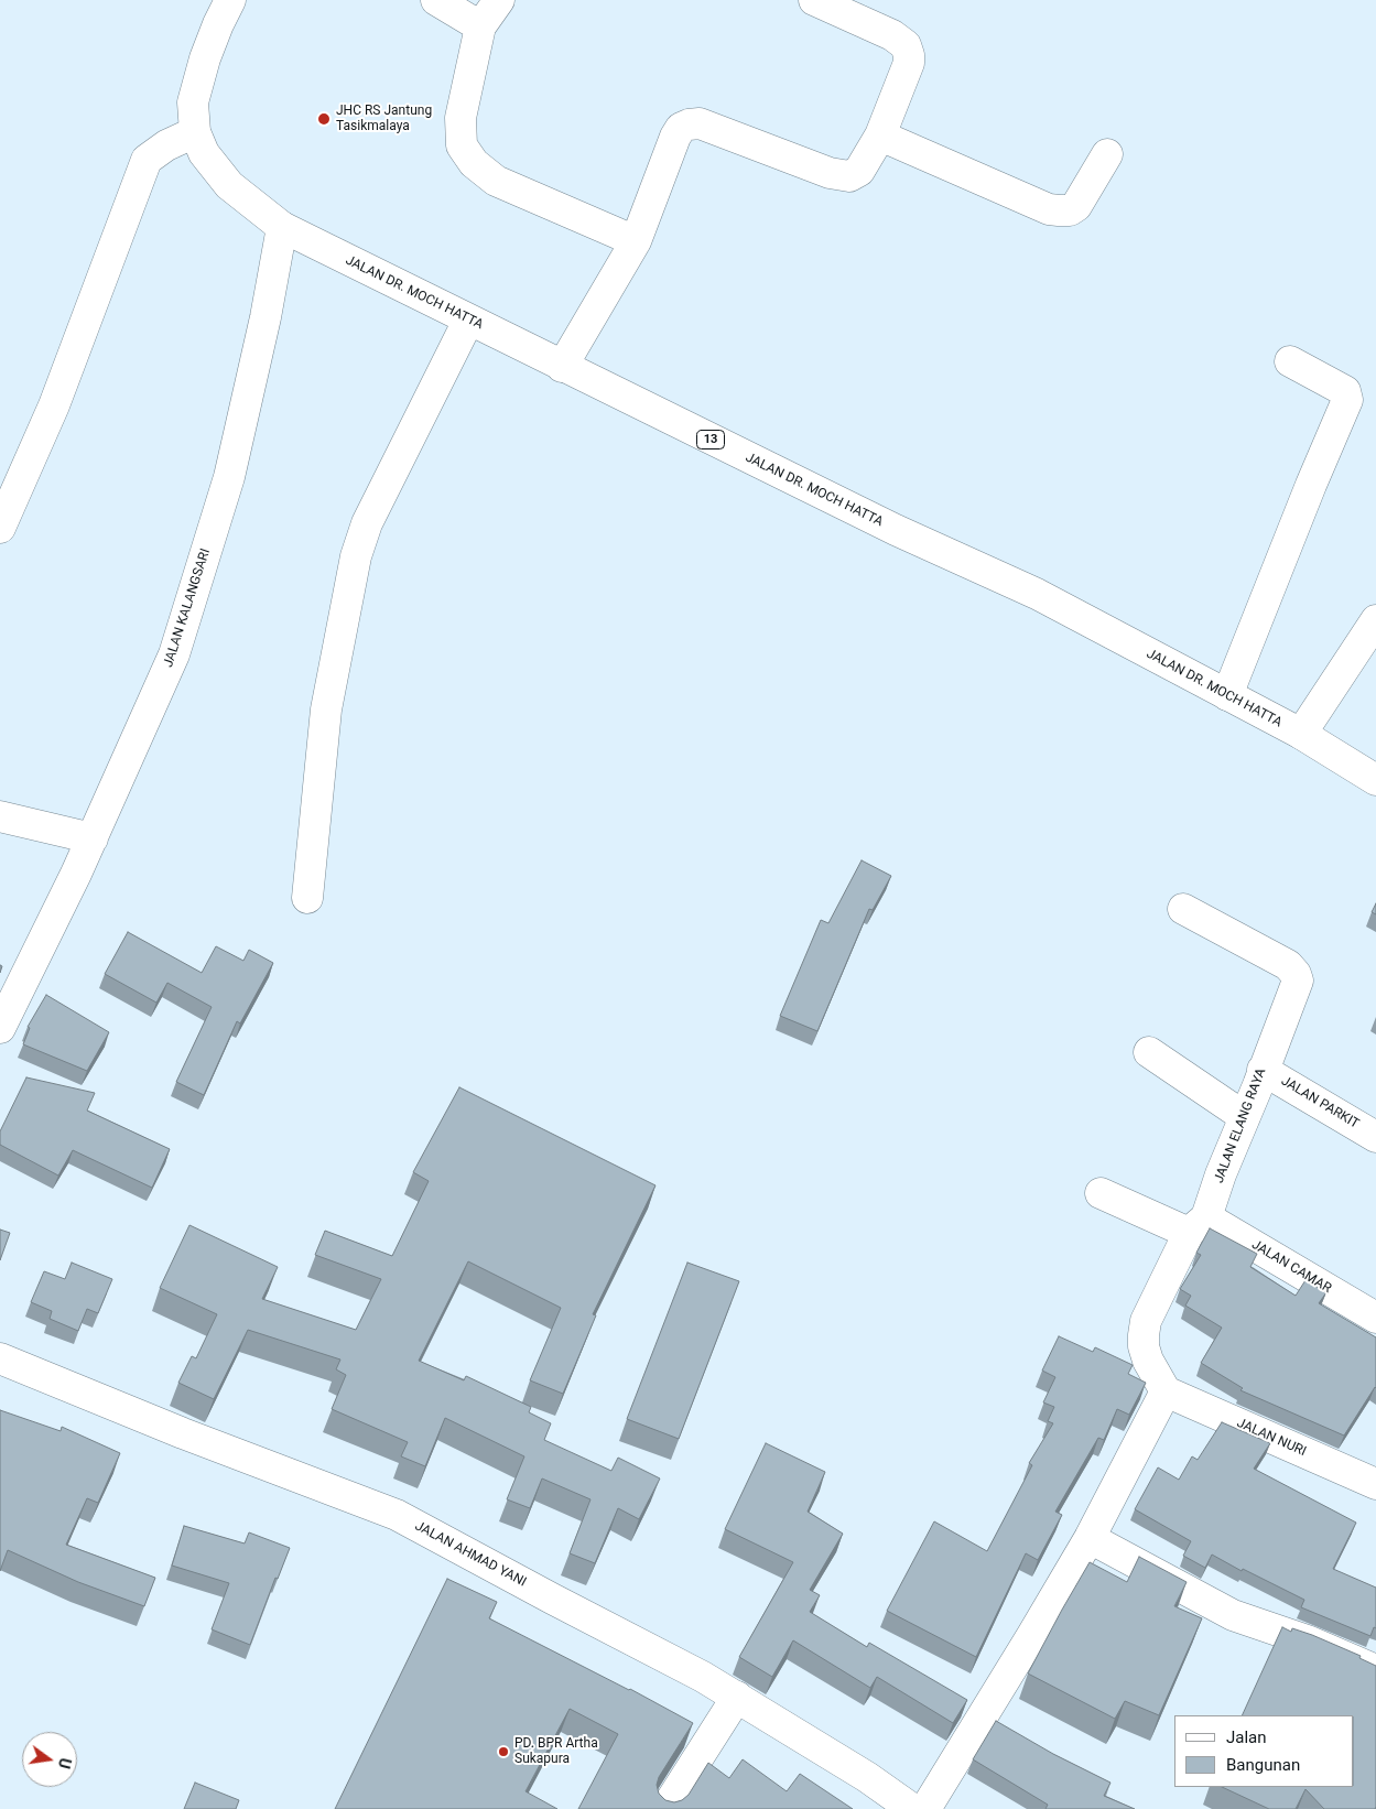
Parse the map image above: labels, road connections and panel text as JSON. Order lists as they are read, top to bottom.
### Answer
{
  "streets": {
    "main road": [
      "JALAN DR. MOCH HATTA",
      "13",
      "JALAN KALANGSARI",
      "JALAN PARKIT",
      "JALAN ELANG RAYA",
      "JALAN CAMAR",
      "JALAN NURI",
      "JALAN AHMAD YANI"
    ]
  },
  "crossings": [
    ["JALAN DR. MOCH HATTA", "JALAN KALANGSARI"],
    ["JALAN PARKIT", "JALAN ELANG RAYA"],
    ["JALAN ELANG RAYA", "JALAN CAMAR"],
    ["JALAN ELANG RAYA", "JALAN NURI"]
  ],
  "places": ["JHC RS Jantung Tasikmalaya", "PD. BPR Artha Sukapura"],
  "legend": ["Jalan", "Bangunan"],
  "north": "right"
}
